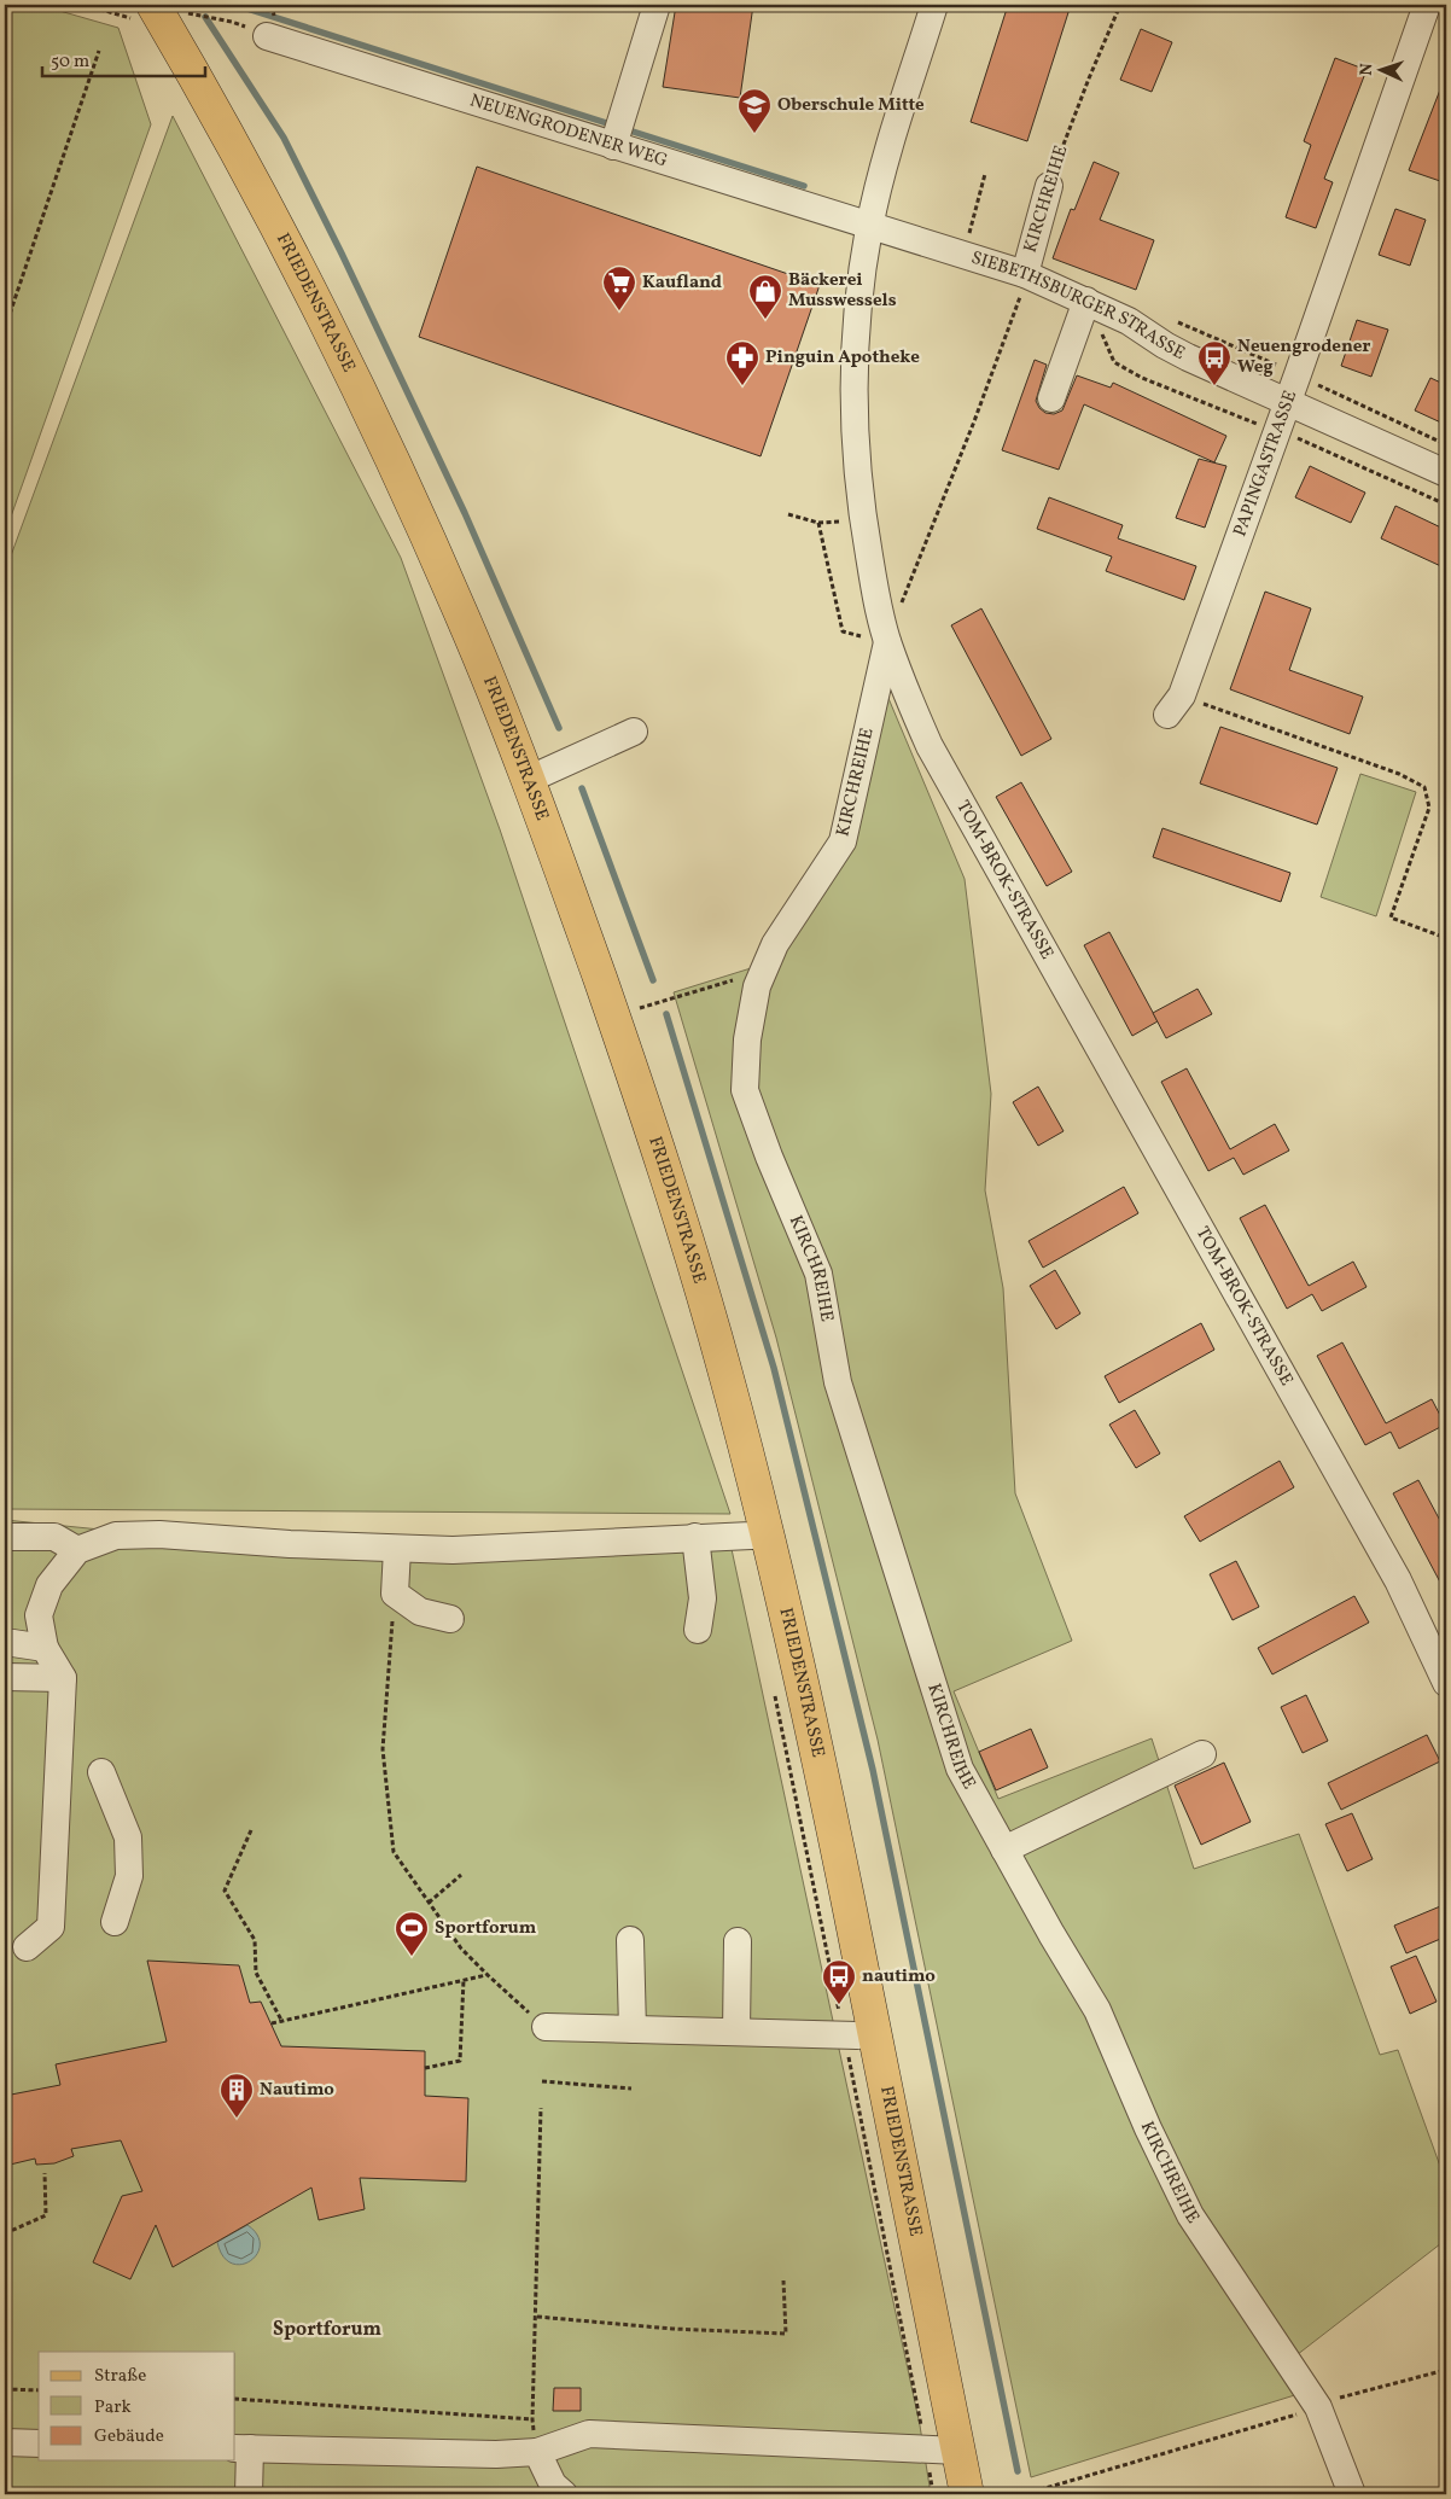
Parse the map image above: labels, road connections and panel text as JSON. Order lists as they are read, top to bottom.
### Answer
{
  "streets": {
    "main road": ["FRIEDENSTRASSE"],
    "street": [
      "NEUENGRODENER WEG",
      "KIRCHREIHE",
      "SIEBETHSBURGER STRASSE",
      "PAPINGASTRASSE",
      "TOM-BROK-STRASSE"
    ]
  },
  "crossings": [
    ["NEUENGRODENER WEG", "SIEBETHSBURGER STRASSE"],
    ["NEUENGRODENER WEG", "TOM-BROK-STRASSE"],
    ["KIRCHREIHE", "SIEBETHSBURGER STRASSE"],
    ["KIRCHREIHE", "TOM-BROK-STRASSE"],
    ["SIEBETHSBURGER STRASSE", "PAPINGASTRASSE"],
    ["SIEBETHSBURGER STRASSE", "TOM-BROK-STRASSE"]
  ],
  "districts": ["Sportforum"],
  "places": {
    "school or university": ["Oberschule Mitte"],
    "supermarket": ["Kaufland"],
    "shop": ["Bäckerei Musswessels"],
    "pharmacy": ["Pinguin Apotheke"],
    "bus stop": ["Neuengrodener Weg", "nautimo"],
    "sports": ["Sportforum"],
    "building": ["Nautimo"]
  },
  "legend": ["Straße", "Park", "Gebäude"],
  "scale_bar": "50 m",
  "north": "left"
}
